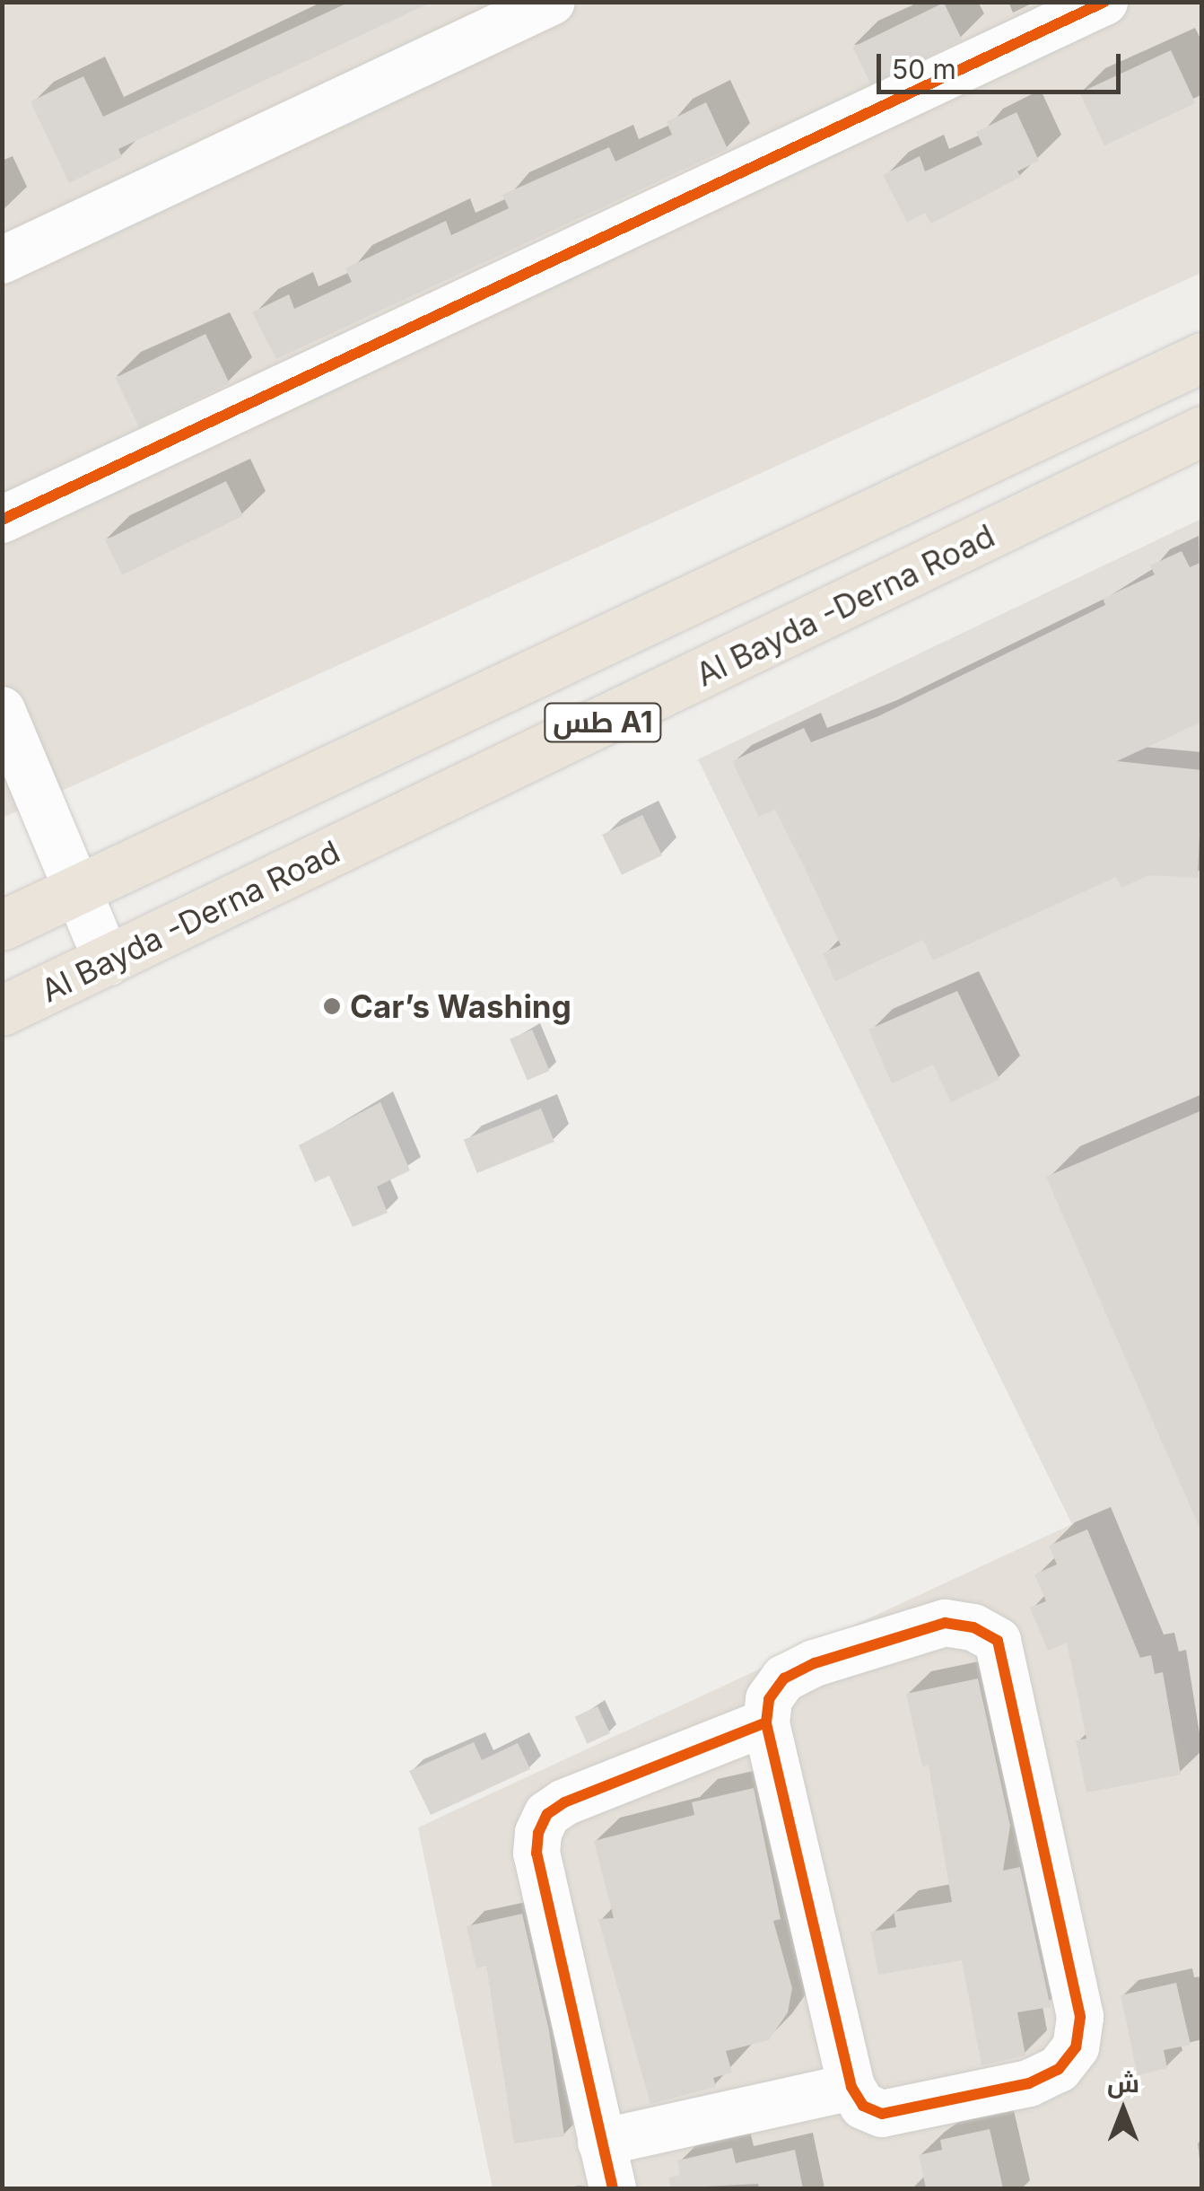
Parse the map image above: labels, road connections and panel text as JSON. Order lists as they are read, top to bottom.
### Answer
{
  "streets": {
    "highway": ["Al Bayda -Derna Road", "طس A1"]
  },
  "places": ["Car’s Washing"],
  "scale_bar": "50 m",
  "north": "top"
}
